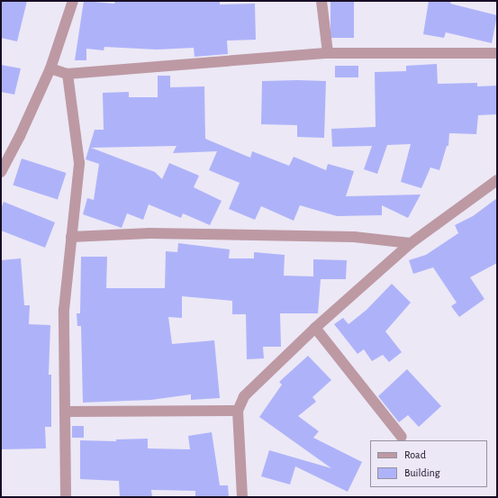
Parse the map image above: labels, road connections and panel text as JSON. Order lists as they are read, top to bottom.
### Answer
{
  "legend": ["Road", "Building"]
}
